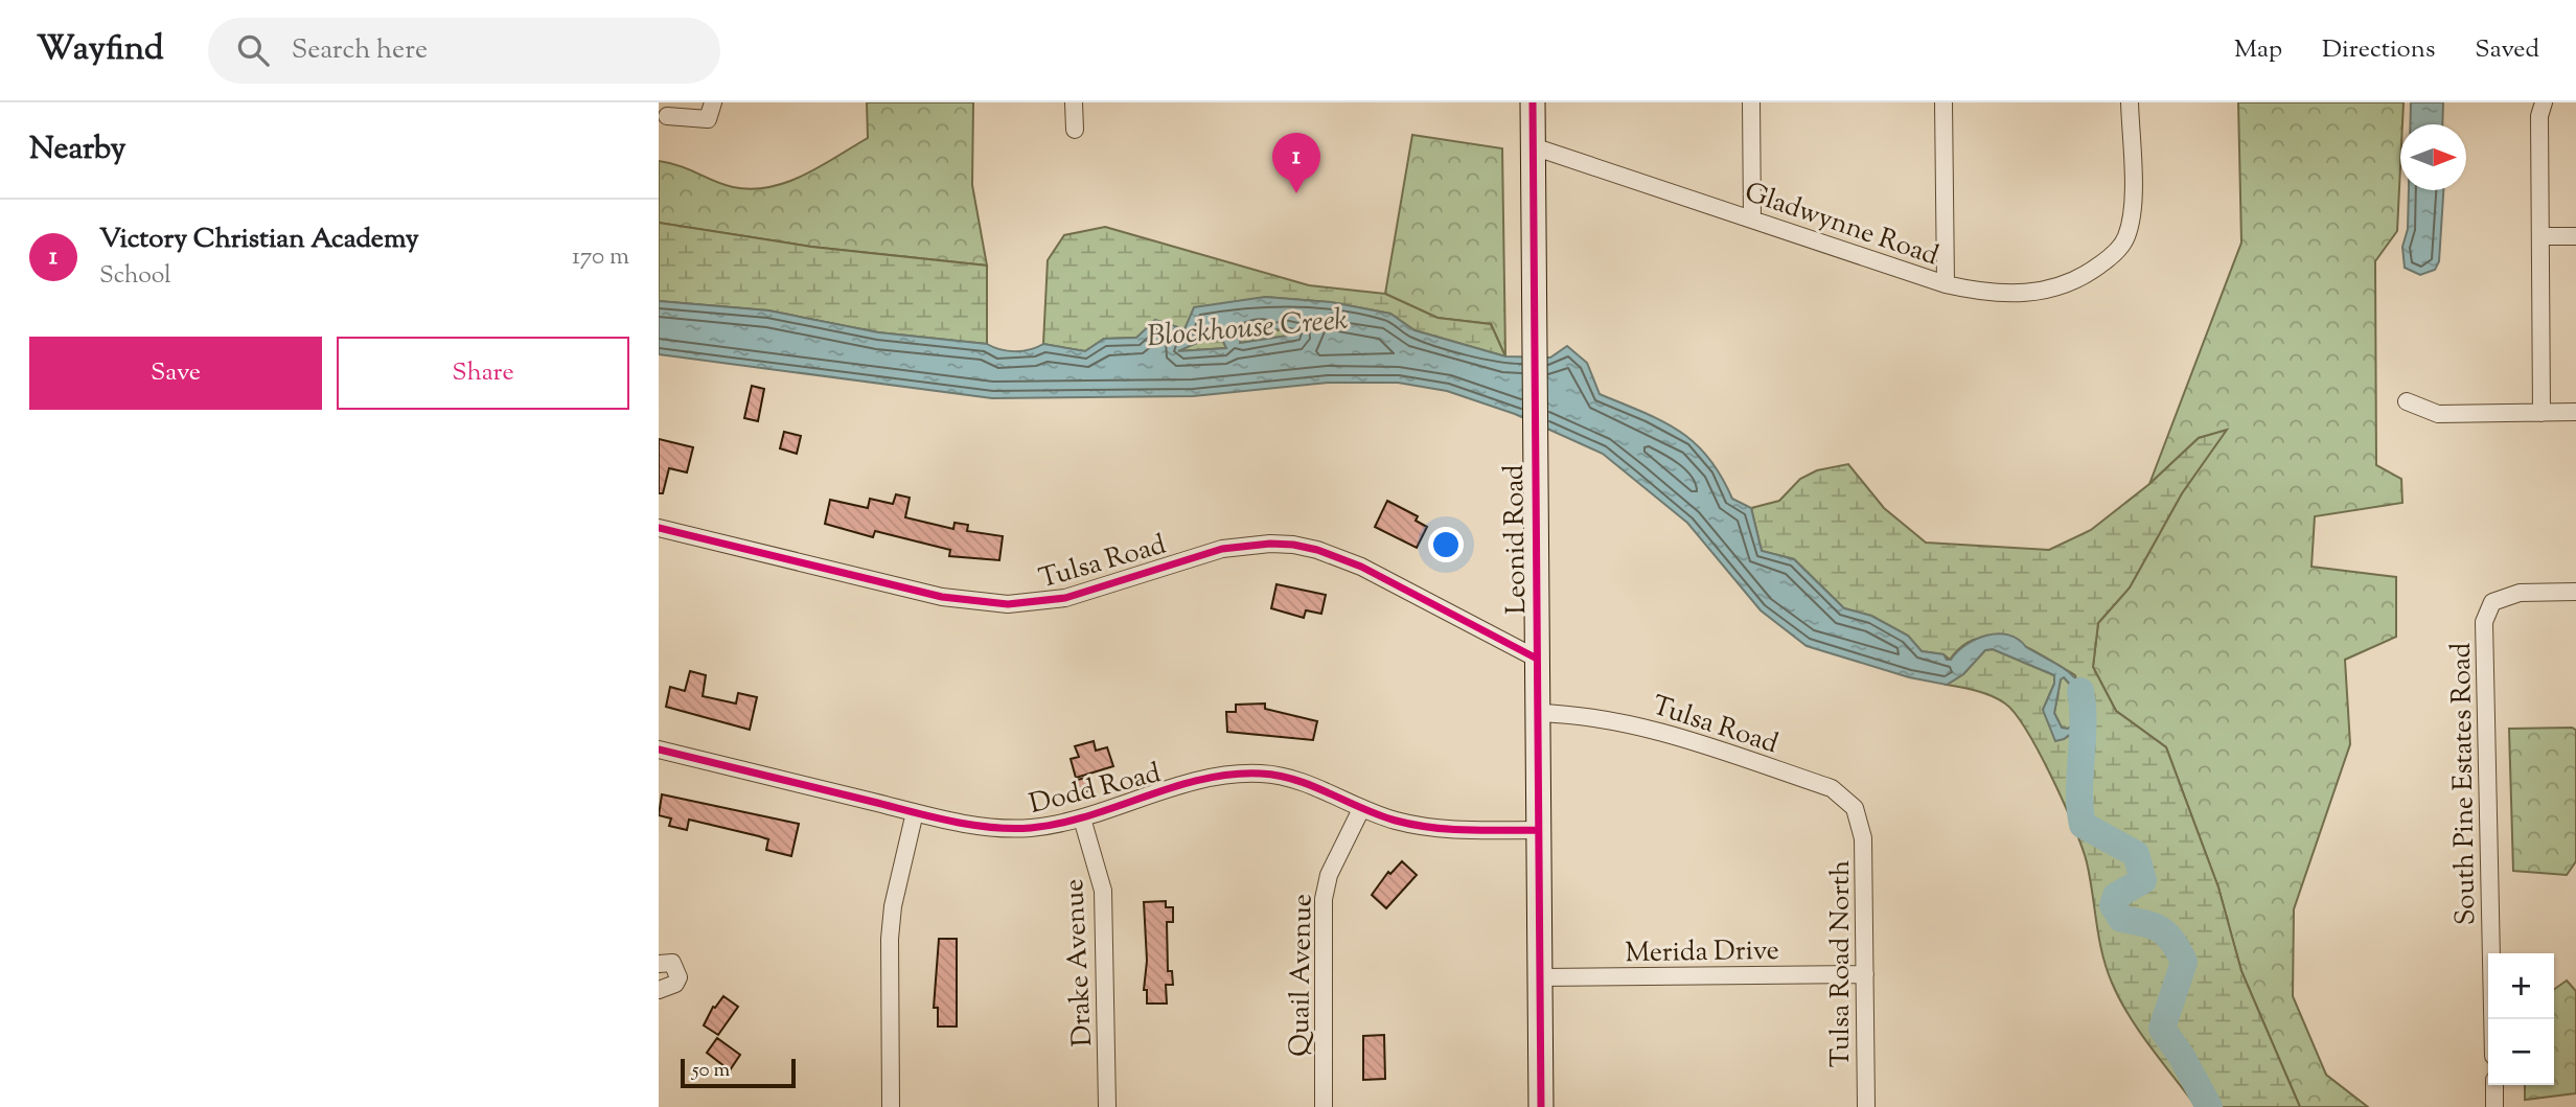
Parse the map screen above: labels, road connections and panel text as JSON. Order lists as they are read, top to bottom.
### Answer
{
  "streets": {
    "street": [
      "Gladwynne Road",
      "Leonid Road",
      "Tulsa Road",
      "South Pine Estates Road",
      "Dodd Road",
      "Merida Drive",
      "Drake Avenue",
      "Tulsa Road North",
      "Quail Avenue"
    ]
  },
  "crossings": [
    ["Gladwynne Road", "Leonid Road"],
    ["Leonid Road", "Tulsa Road"],
    ["Leonid Road", "Dodd Road"],
    ["Leonid Road", "Merida Drive"],
    ["Tulsa Road", "Tulsa Road North"],
    ["Dodd Road", "Drake Avenue"],
    ["Dodd Road", "Quail Avenue"],
    ["Merida Drive", "Tulsa Road North"]
  ],
  "water": ["Blockhouse Creek"],
  "scale_bar": "50 m",
  "north": "right",
  "page": {
    "header": "Wayfind",
    "search": "Search here",
    "nav": ["Map", "Directions", "Saved"],
    "heading": "Nearby",
    "pins": "1",
    "list": [
      {
        "mark": "1",
        "name": "Victory Christian Academy",
        "note": "School",
        "value": "170 m"
      }
    ],
    "buttons": ["Save", "Share"],
    "map_buttons": ["+", "−"],
    "scale": "50 m"
  }
}
